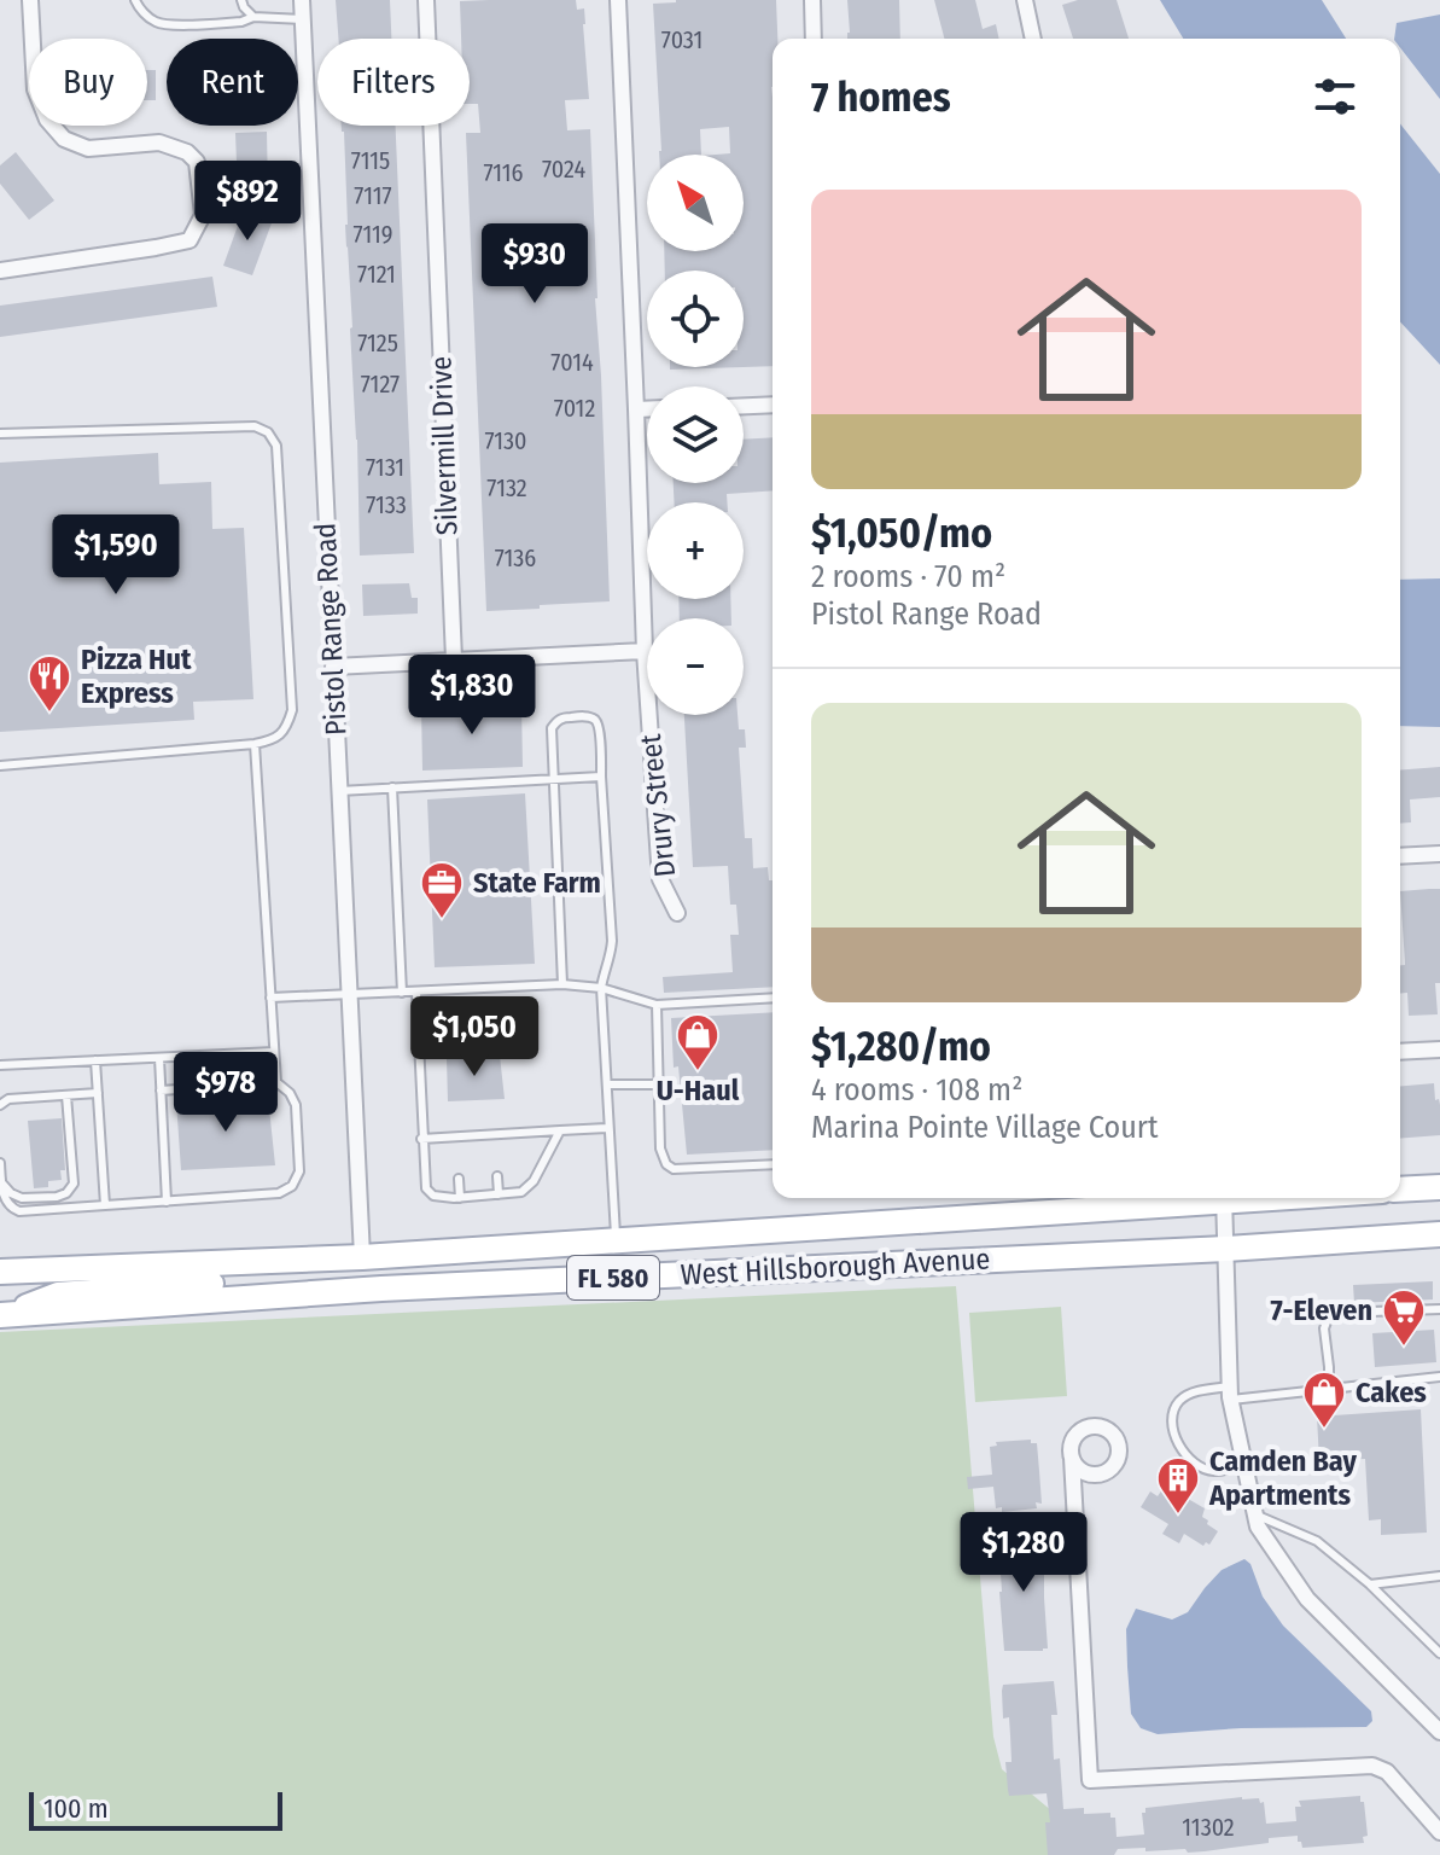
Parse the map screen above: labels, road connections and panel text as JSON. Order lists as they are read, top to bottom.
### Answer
{
  "streets": {
    "main road": ["West Hillsborough Avenue", "FL 580"],
    "street": ["Silvermill Drive", "Pistol Range Road", "Drury Street"]
  },
  "crossings": [
    ["Pistol Range Road", "West Hillsborough Avenue"]
  ],
  "places": {
    "restaurant": ["Pizza Hut Express"],
    "office": ["State Farm"],
    "shop": ["U-Haul", "Cakes"],
    "supermarket": ["7-Eleven"],
    "building": ["Camden Bay Apartments"]
  },
  "house_numbers": [
    "7031",
    "7115",
    "7024",
    "7116",
    "7117",
    "7119",
    "7121",
    "7125",
    "7014",
    "7127",
    "7012",
    "7130",
    "7131",
    "7132",
    "7133",
    "7136",
    "11302"
  ],
  "scale_bar": "100 m",
  "north": "top left",
  "page": {
    "chip": ["Buy", "Rent", "Filters"],
    "heading": "7 homes",
    "map_buttons": ["+", "−"],
    "list": [
      {
        "name": "$1,050/mo",
        "note": "2 rooms · 70 m² · Pistol Range Road"
      },
      {
        "name": "$1,280/mo",
        "note": "4 rooms · 108 m² · Marina Pointe Village Court"
      }
    ],
    "price": [
      "$892",
      "$930",
      "$1,590",
      "$1,830",
      "$1,050",
      "$978",
      "$1,280"
    ],
    "scale": "100 m"
  }
}
